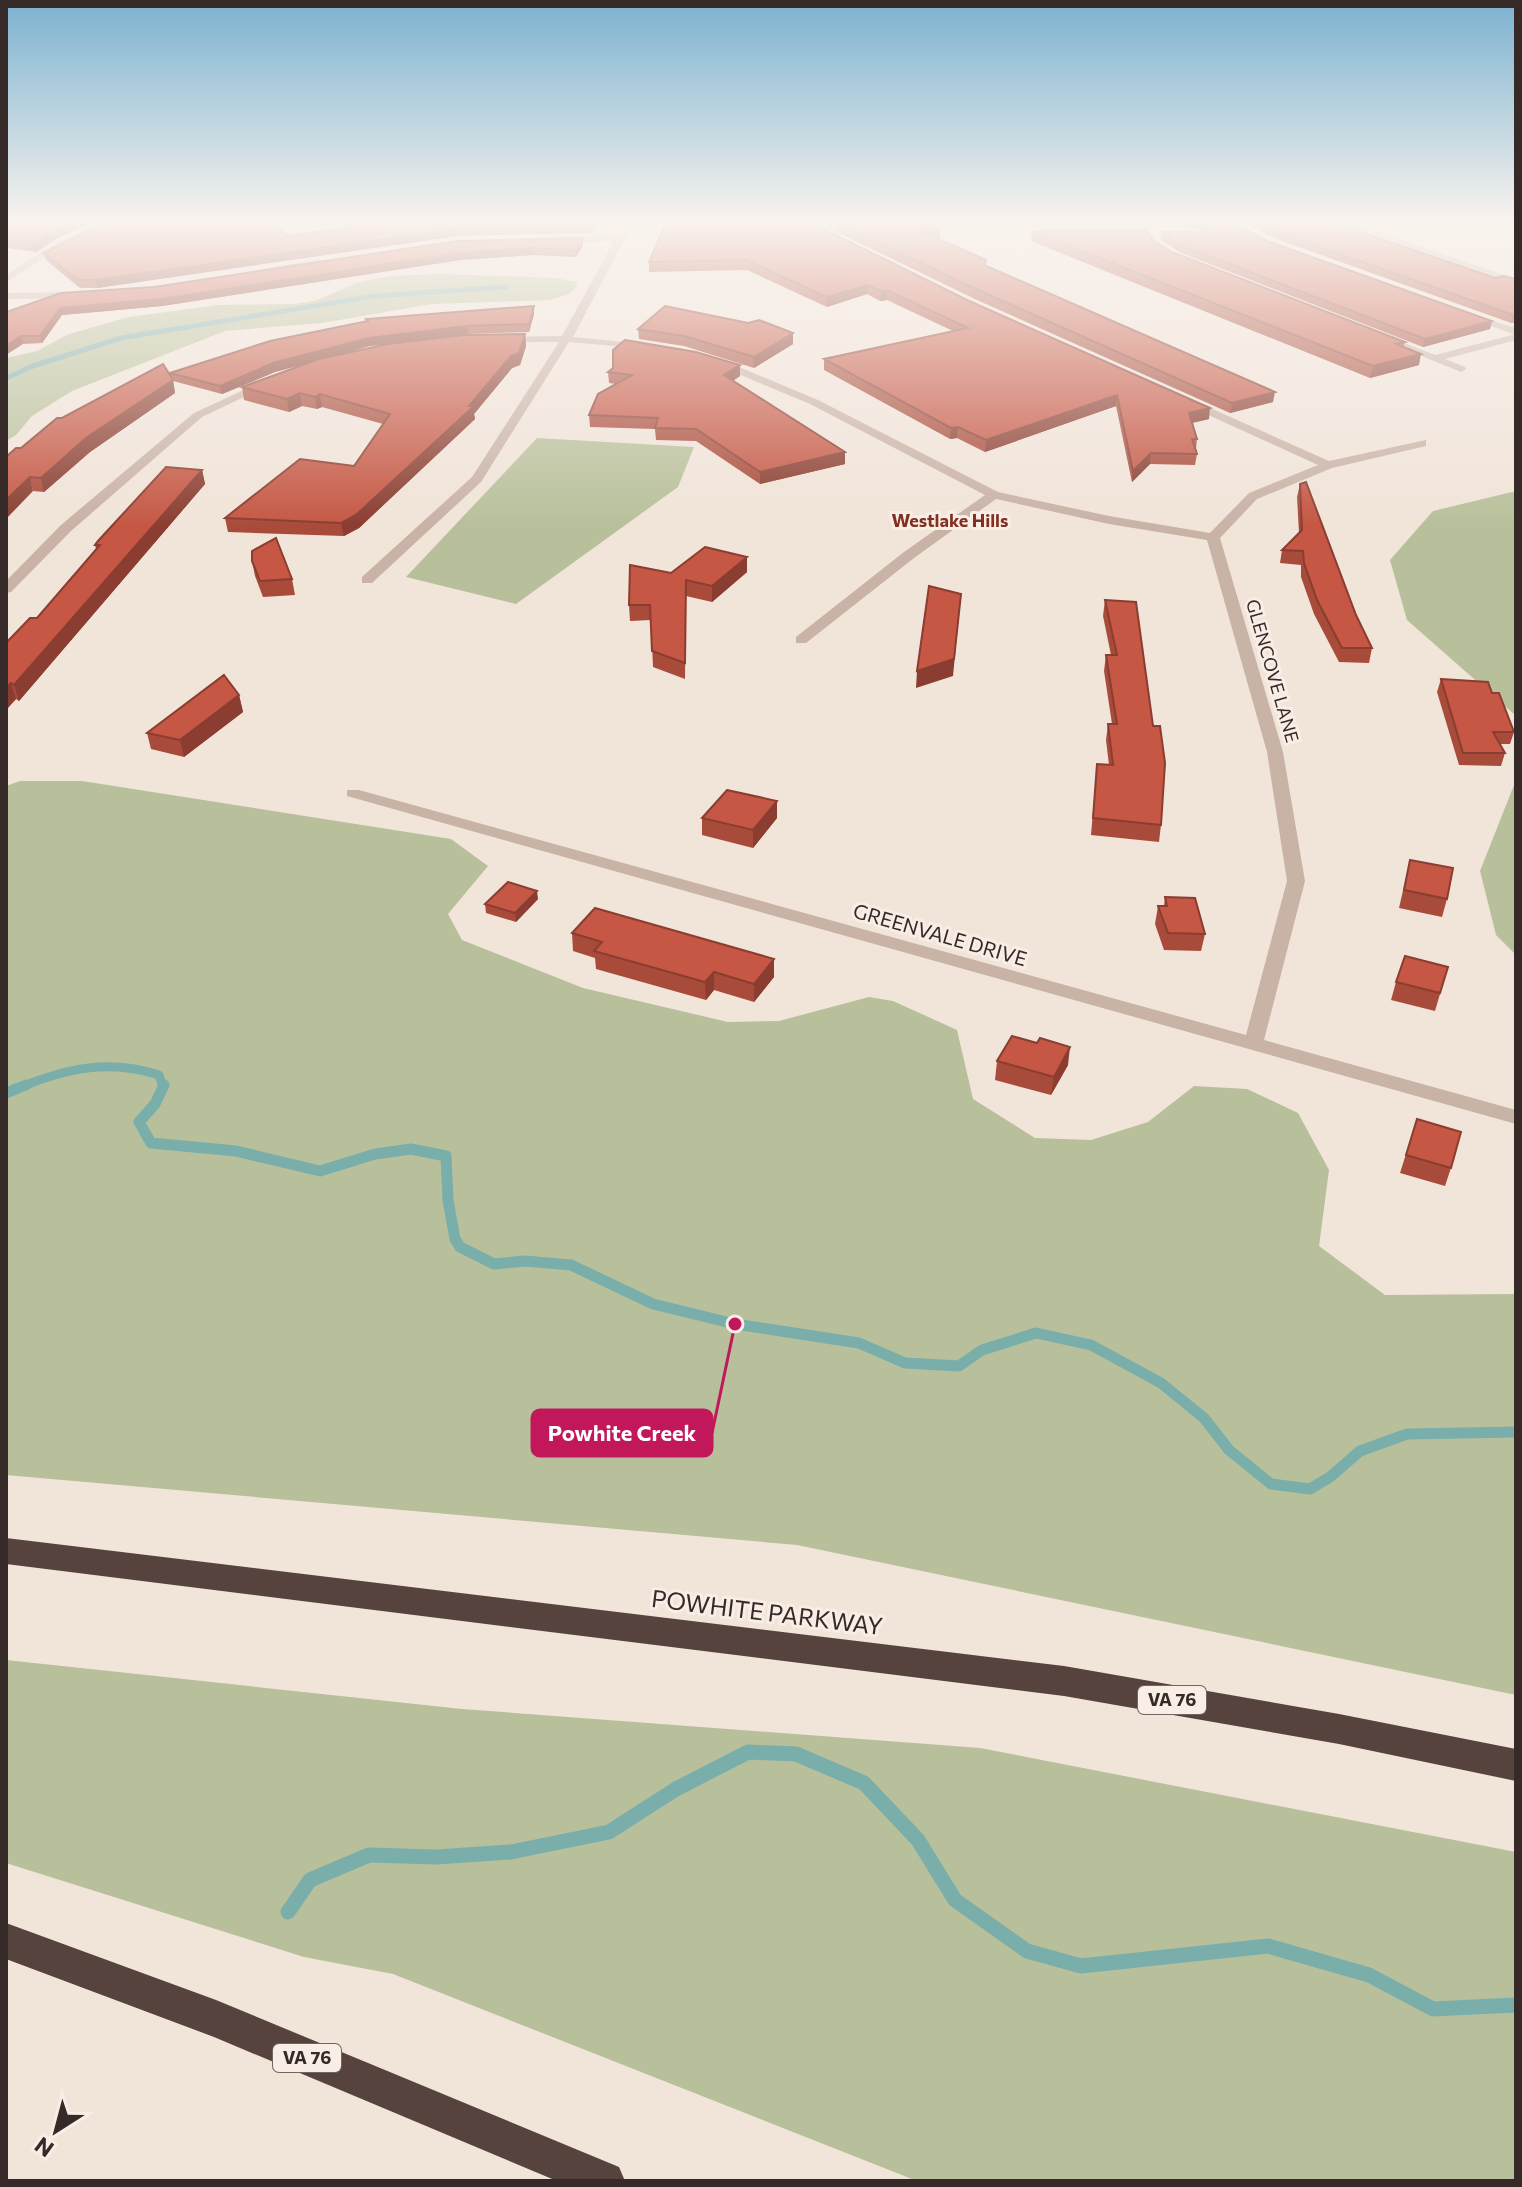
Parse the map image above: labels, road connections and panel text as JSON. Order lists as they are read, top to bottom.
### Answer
{
  "streets": {
    "highway": ["POWHITE PARKWAY", "VA 76"],
    "street": ["GLENCOVE LANE", "GREENVALE DRIVE"]
  },
  "crossings": [
    ["GLENCOVE LANE", "GREENVALE DRIVE"]
  ],
  "districts": ["Westlake Hills"],
  "places": ["Powhite Creek"],
  "north": "bottom left"
}
